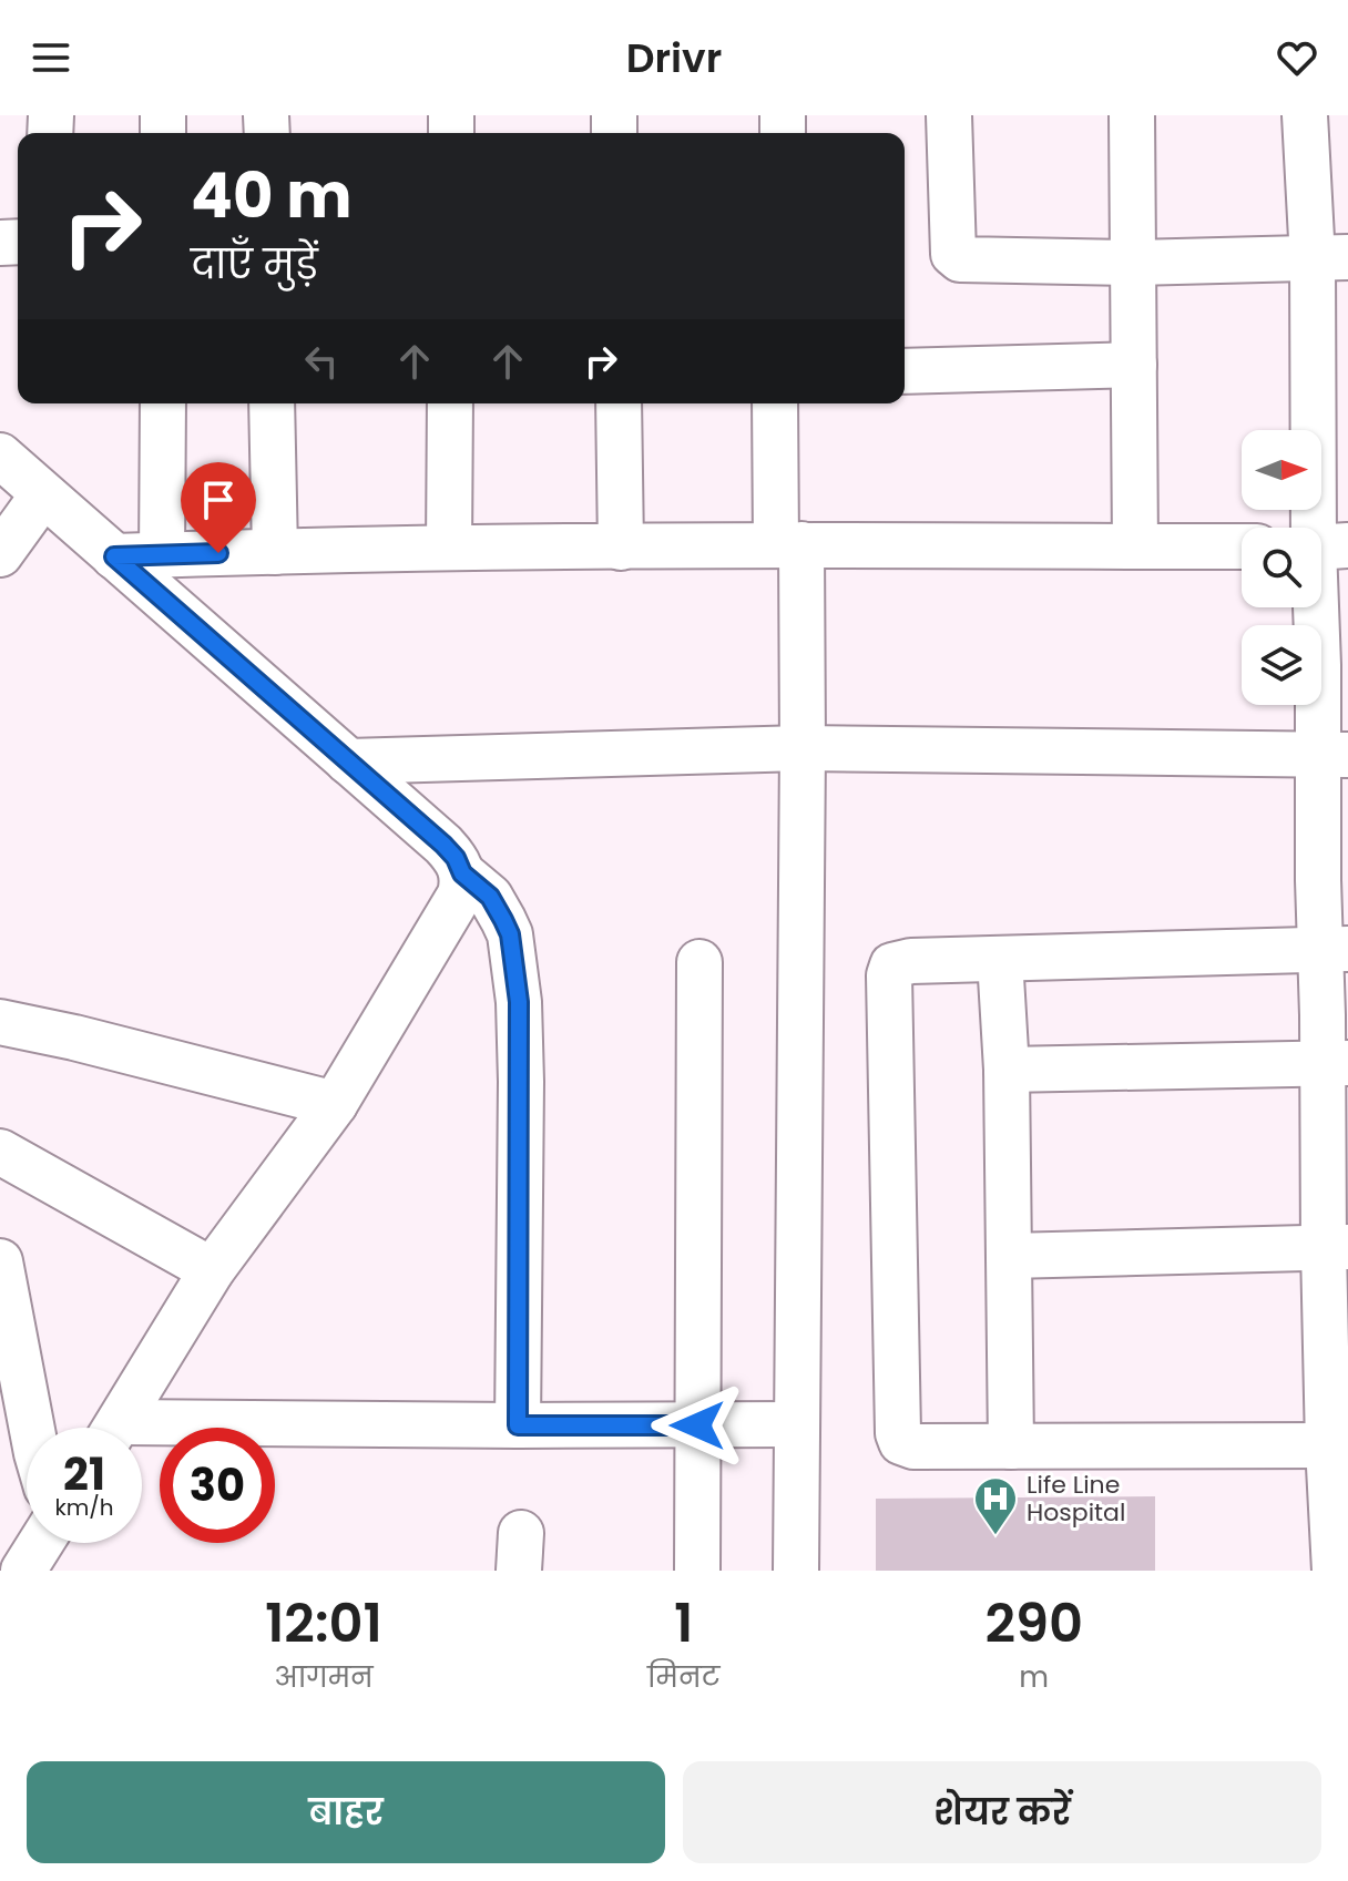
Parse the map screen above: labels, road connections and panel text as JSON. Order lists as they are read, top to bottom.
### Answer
{
  "places": {
    "hospital": ["Life Line Hospital"]
  },
  "north": "right",
  "page": {
    "header": "Drivr",
    "turn": ["40 m", "दाएँ मुड़ें"],
    "speed": "21 km/h",
    "limit": "30",
    "eta": [
      "12:01",
      "आगमन",
      "1",
      "मिनट",
      "290",
      "m"
    ],
    "buttons": ["बाहर", "शेयर करें"]
  }
}
